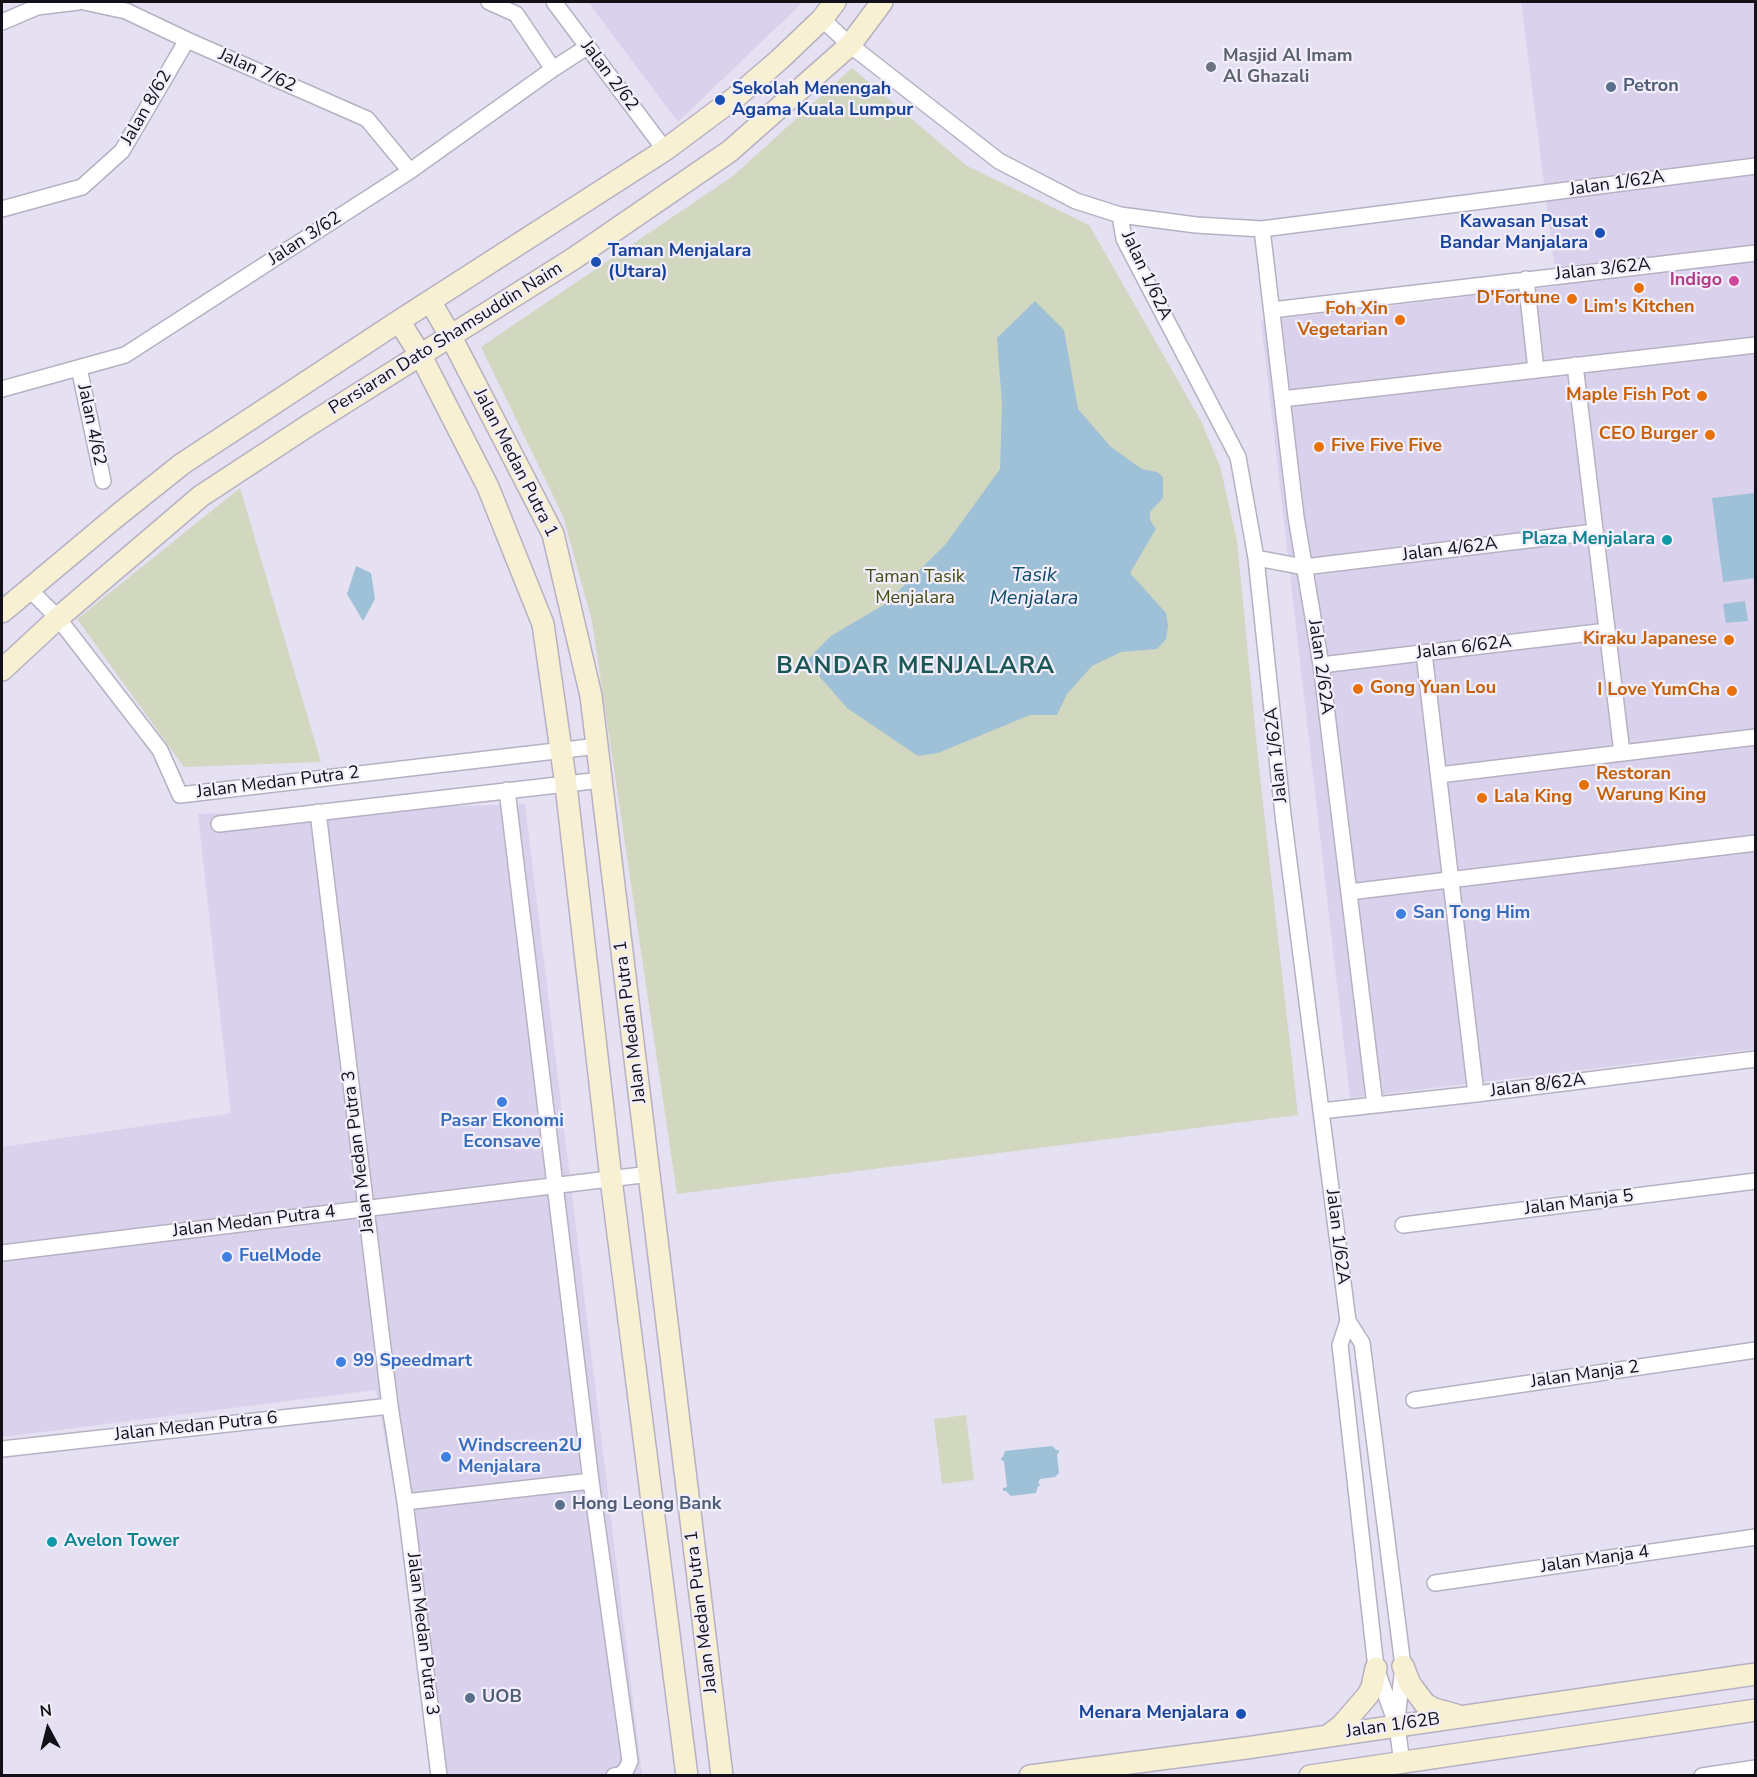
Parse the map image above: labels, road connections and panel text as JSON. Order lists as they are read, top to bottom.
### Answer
{
  "streets": {
    "main road": ["Persiaran Dato Shamsuddin Naim", "Jalan Medan Putra 1", "Jalan 1/62B"],
    "street": [
      "Jalan 7/62",
      "Jalan 2/62",
      "Jalan 8/62",
      "Jalan 1/62A",
      "Jalan 3/62",
      "Jalan 3/62A",
      "Jalan 4/62",
      "Jalan 4/62A",
      "Jalan 6/62A",
      "Jalan 2/62A",
      "Jalan Medan Putra 2",
      "Jalan 8/62A",
      "Jalan Medan Putra 3",
      "Jalan Manja 5",
      "Jalan Medan Putra 4",
      "Jalan Manja 2",
      "Jalan Medan Putra 6",
      "Jalan Manja 4"
    ]
  },
  "crossings": [
    ["Jalan 7/62", "Jalan 8/62"],
    ["Jalan 7/62", "Jalan 3/62"],
    ["Jalan 2/62", "Jalan 3/62"],
    ["Jalan 2/62", "Persiaran Dato Shamsuddin Naim"],
    ["Jalan 1/62A", "Persiaran Dato Shamsuddin Naim"],
    ["Jalan 1/62A", "Jalan 4/62A"],
    ["Jalan 1/62A", "Jalan 2/62A"],
    ["Jalan 1/62A", "Jalan 8/62A"],
    ["Jalan 1/62A", "Jalan 1/62B"],
    ["Jalan 3/62", "Jalan 4/62"],
    ["Jalan 3/62A", "Jalan 2/62A"],
    ["Persiaran Dato Shamsuddin Naim", "Jalan Medan Putra 1"],
    ["Persiaran Dato Shamsuddin Naim", "Jalan Medan Putra 2"],
    ["Jalan Medan Putra 1", "Jalan Medan Putra 2"],
    ["Jalan Medan Putra 1", "Jalan Medan Putra 4"],
    ["Jalan 4/62A", "Jalan 2/62A"],
    ["Jalan 6/62A", "Jalan 2/62A"],
    ["Jalan 2/62A", "Jalan 8/62A"],
    ["Jalan Medan Putra 3", "Jalan Medan Putra 4"],
    ["Jalan Medan Putra 3", "Jalan Medan Putra 6"]
  ],
  "districts": ["BANDAR MENJALARA"],
  "water": ["Tasik Menjalara"],
  "parks": ["Taman Tasik Menjalara"],
  "places": [
    "Masjid Al Imam Al Ghazali",
    "Petron",
    "Sekolah Menengah Agama Kuala Lumpur",
    "Kawasan Pusat Bandar Manjalara",
    "Taman Menjalara (Utara)",
    "Indigo",
    "Lim's Kitchen",
    "D'Fortune",
    "Foh Xin Vegetarian",
    "Maple Fish Pot",
    "CEO Burger",
    "Five Five Five",
    "Plaza Menjalara",
    "Kiraku Japanese",
    "Gong Yuan Lou",
    "I Love YumCha",
    "Restoran Warung King",
    "Lala King",
    "San Tong Him",
    "Pasar Ekonomi Econsave",
    "FuelMode",
    "99 Speedmart",
    "Windscreen2U Menjalara",
    "Hong Leong Bank",
    "Avelon Tower",
    "UOB",
    "Menara Menjalara"
  ],
  "north": "top"
}
